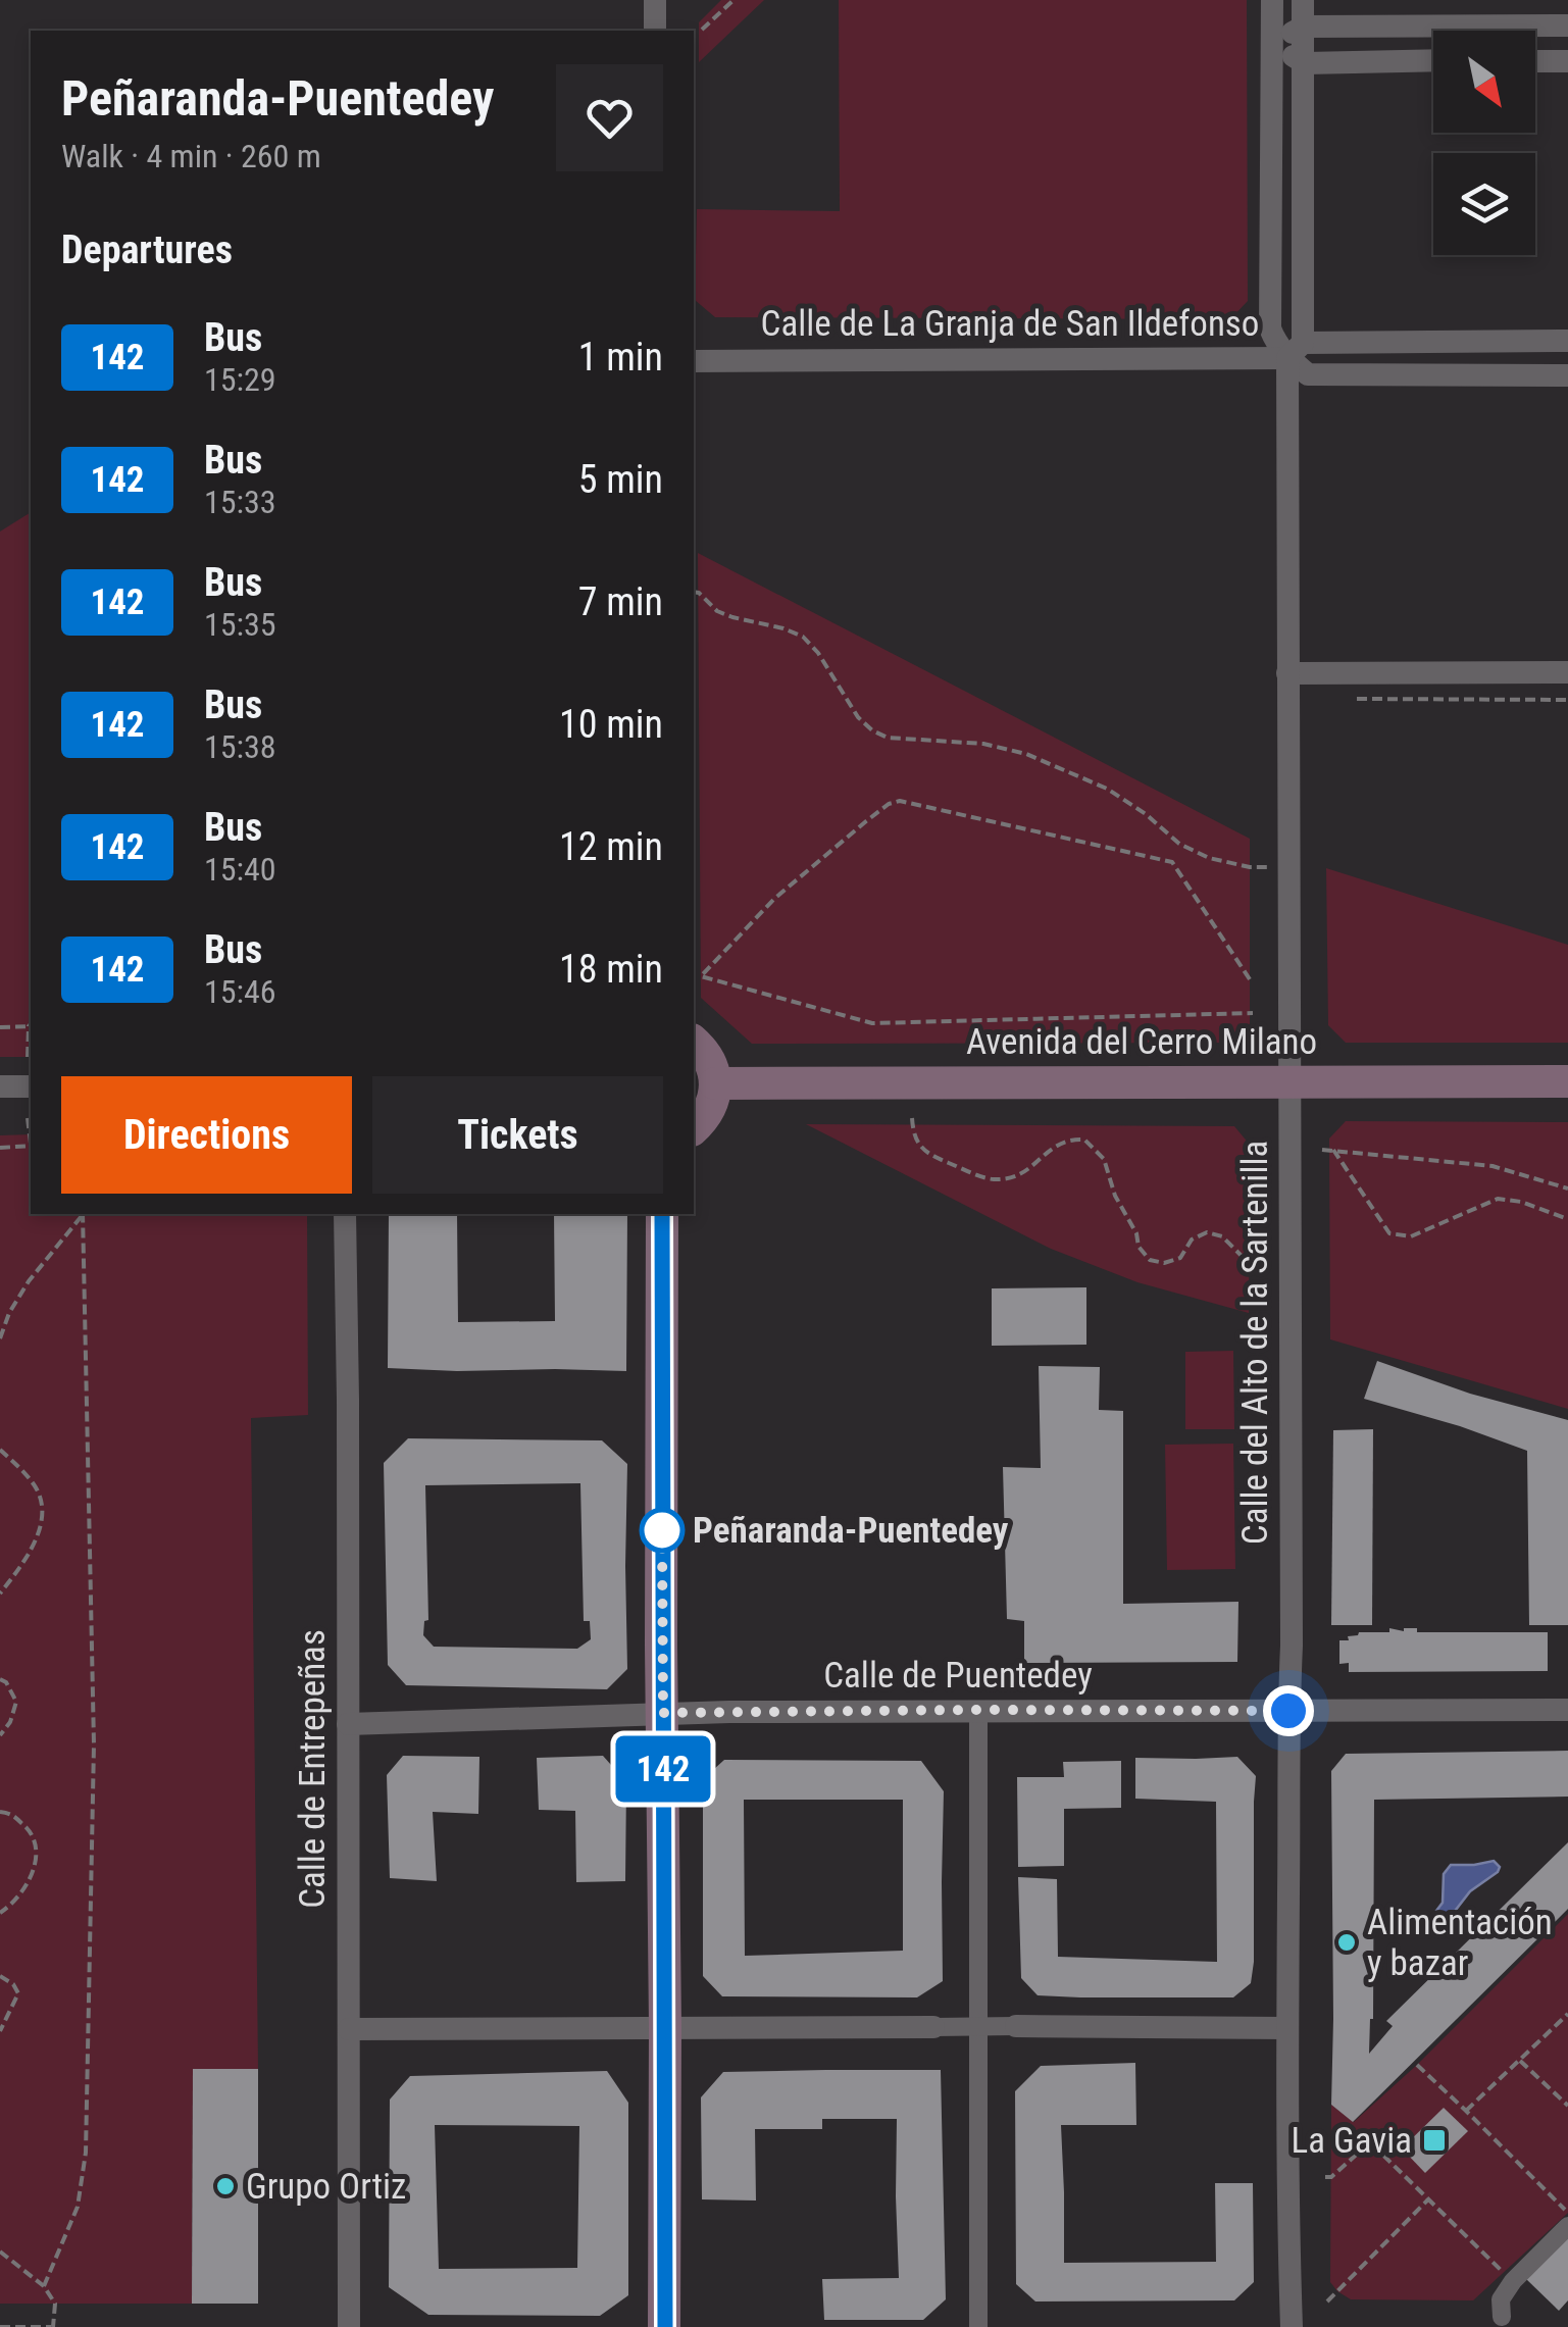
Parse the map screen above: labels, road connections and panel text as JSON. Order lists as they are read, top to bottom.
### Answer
{
  "streets": {
    "main road": ["Avenida del Cerro Milano"],
    "street": [
      "Calle de La Granja de San Ildefonso",
      "Calle del Alto de la Sartenilla",
      "Calle de Puentedey",
      "Calle de Entrepeñas"
    ]
  },
  "crossings": [
    ["Calle de La Granja de San Ildefonso", "Calle del Alto de la Sartenilla"],
    ["Avenida del Cerro Milano", "Calle del Alto de la Sartenilla"],
    ["Calle del Alto de la Sartenilla", "Calle de Puentedey"],
    ["Calle de Puentedey", "Calle de Entrepeñas"]
  ],
  "places": {
    "other": ["Peñaranda-Puentedey", "Alimentación y bazar", "Grupo Ortiz"],
    "transit": ["La Gavia"]
  },
  "lines": ["bus line 142"],
  "north": "bottom right",
  "page": {
    "on_map": "142",
    "heading": [
      ["Peñaranda-Puentedey", "Walk · 4 min · 260 m"],
      "Departures"
    ],
    "list": [
      {
        "mark": "142",
        "name": "Bus",
        "note": "15:29",
        "value": "1 min"
      },
      {
        "mark": "142",
        "name": "Bus",
        "note": "15:33",
        "value": "5 min"
      },
      {
        "mark": "142",
        "name": "Bus",
        "note": "15:35",
        "value": "7 min"
      },
      {
        "mark": "142",
        "name": "Bus",
        "note": "15:38",
        "value": "10 min"
      },
      {
        "mark": "142",
        "name": "Bus",
        "note": "15:40",
        "value": "12 min"
      },
      {
        "mark": "142",
        "name": "Bus",
        "note": "15:46",
        "value": "18 min"
      }
    ],
    "buttons": ["Directions", "Tickets"]
  }
}
